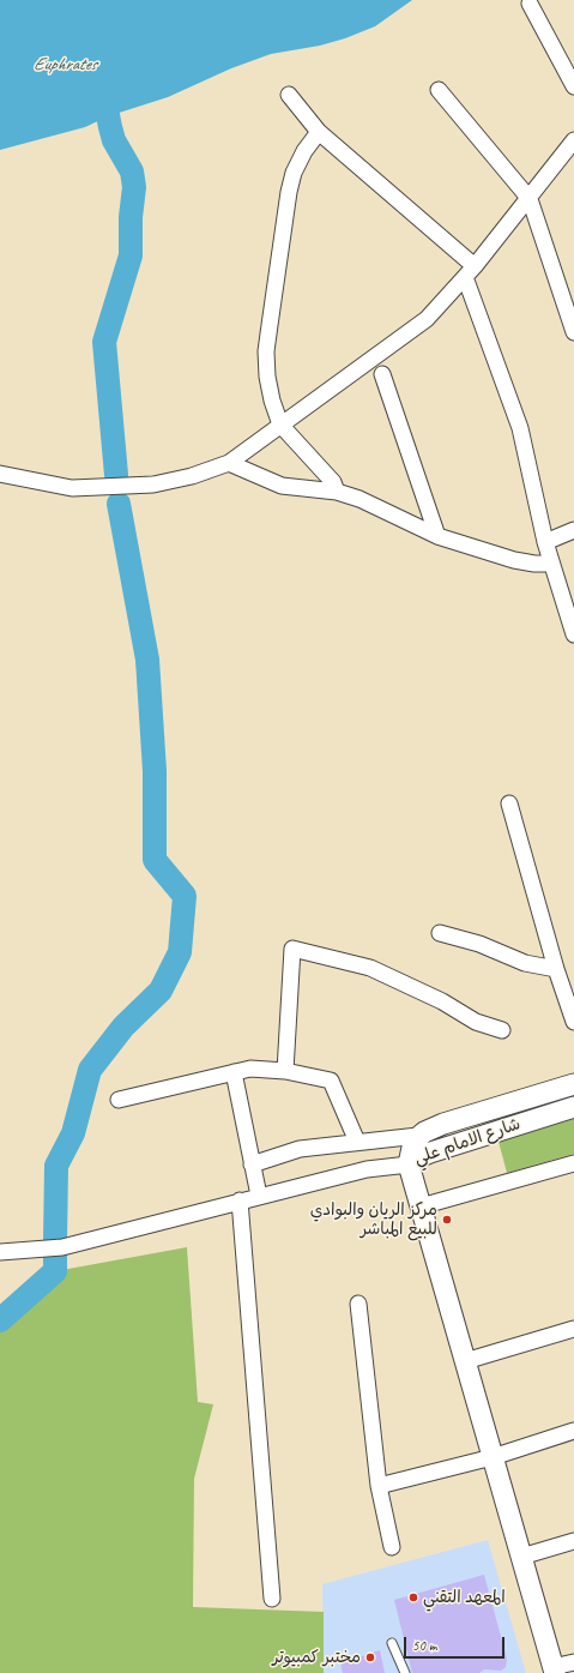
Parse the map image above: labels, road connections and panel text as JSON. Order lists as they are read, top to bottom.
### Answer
{
  "streets": {
    "street": ["شارع الامام علي"]
  },
  "water": ["Euphrates"],
  "places": ["مركز الريان والبوادي للبيع المباشر", "المعهد التقني", "مختبر كمبيوتر"],
  "scale_bar": "50 m"
}
